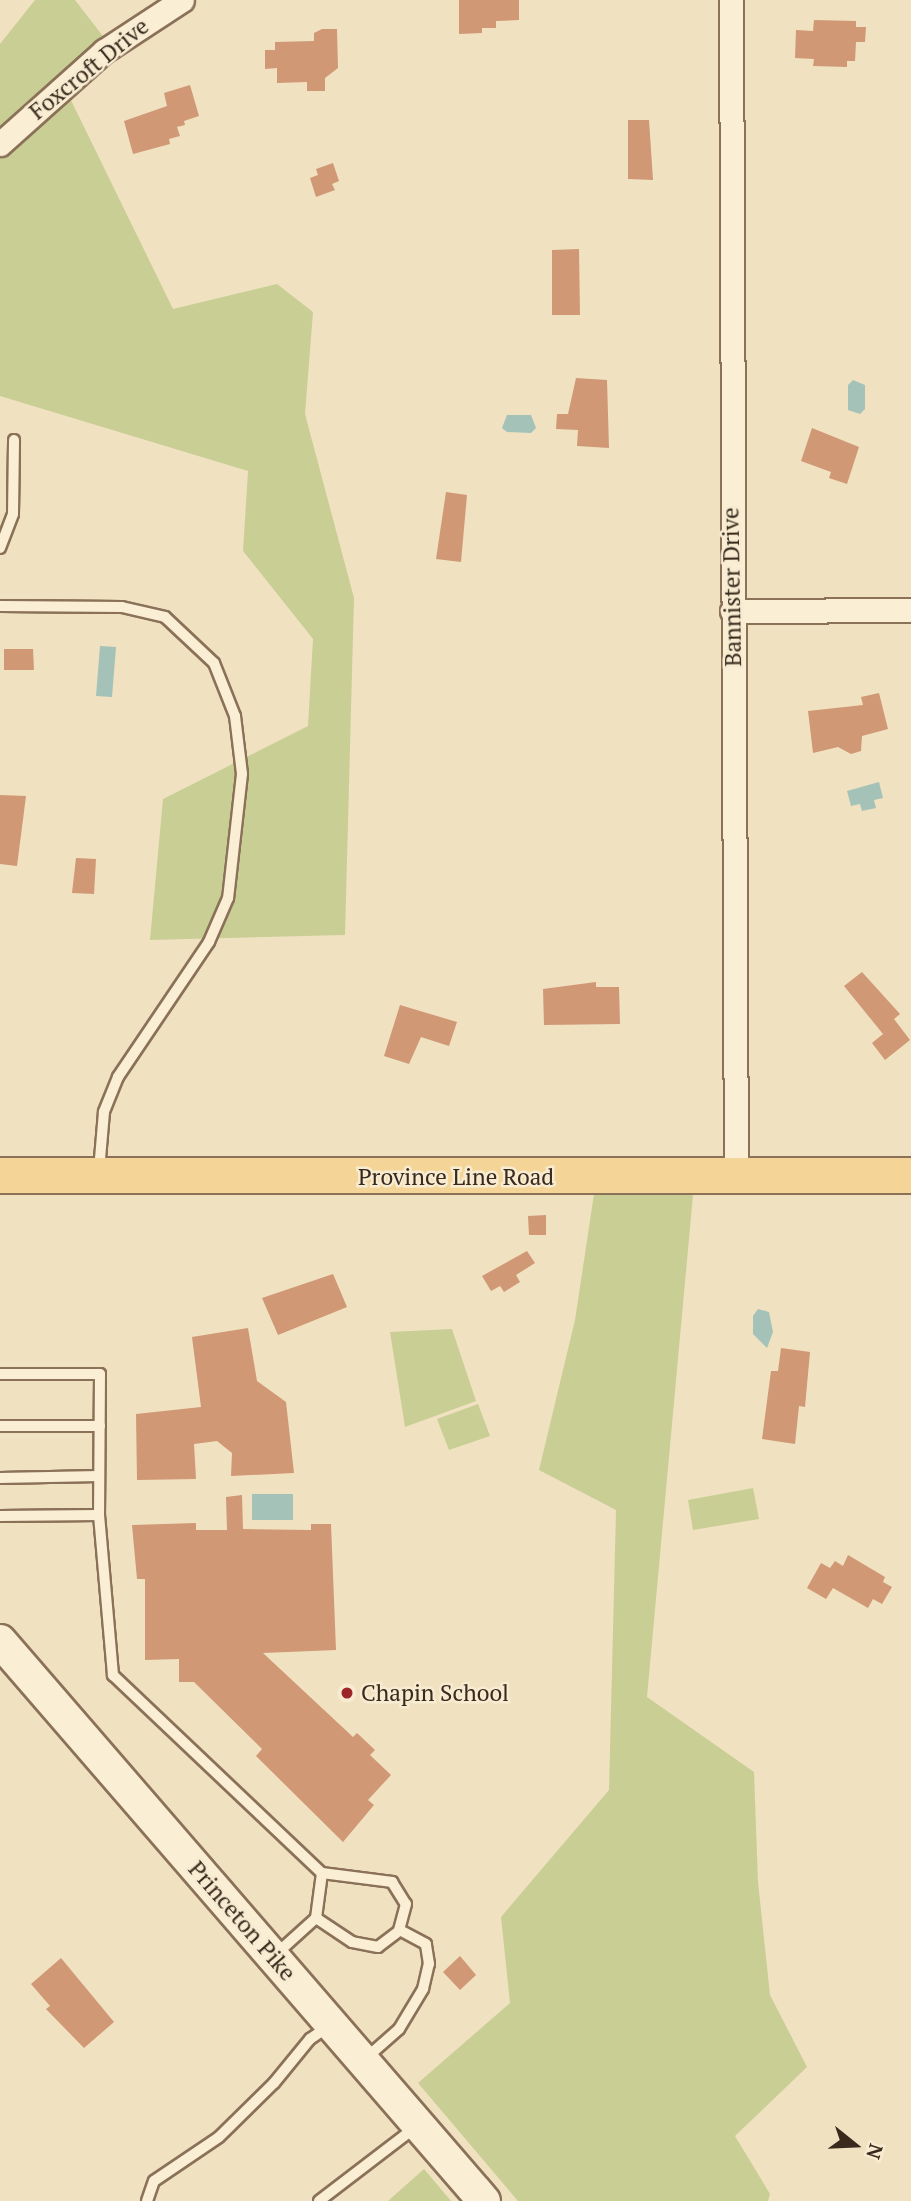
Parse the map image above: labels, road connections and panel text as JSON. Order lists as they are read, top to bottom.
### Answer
{
  "streets": {
    "main road": ["Province Line Road", "Princeton Pike"],
    "street": ["Foxcroft Drive", "Bannister Drive"]
  },
  "crossings": [
    ["Bannister Drive", "Province Line Road"]
  ],
  "places": ["Chapin School"],
  "north": "right"
}
